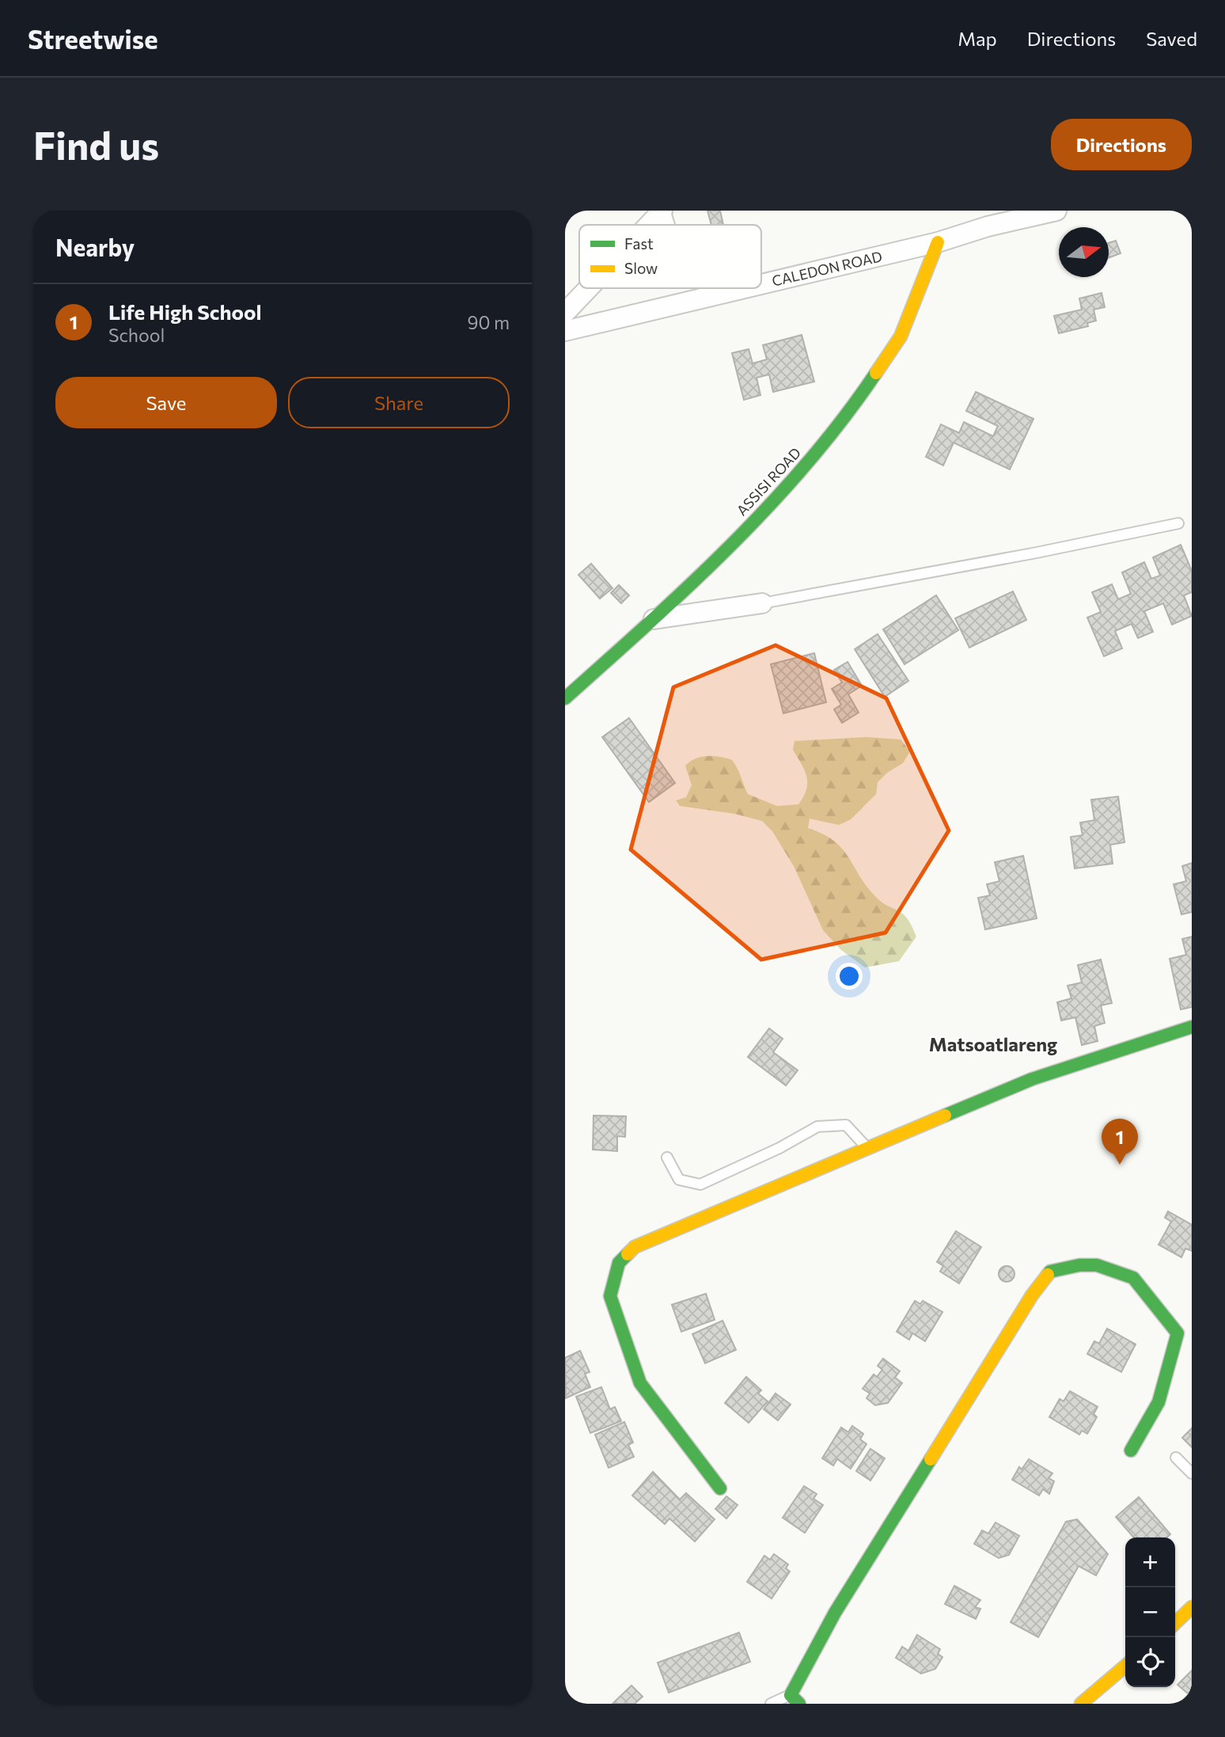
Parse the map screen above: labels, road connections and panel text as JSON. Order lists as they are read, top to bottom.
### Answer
{
  "streets": {
    "street": ["CALEDON ROAD", "ASSISI ROAD"]
  },
  "crossings": [
    ["CALEDON ROAD", "ASSISI ROAD"]
  ],
  "districts": ["Matsoatlareng"],
  "legend": ["Fast", "Slow"],
  "north": "right",
  "page": {
    "header": "Streetwise",
    "nav": ["Map", "Directions", "Saved"],
    "buttons": [
      "Directions",
      ["Save", "Share"]
    ],
    "title": "Find us",
    "heading": "Nearby",
    "list": [
      {
        "mark": "1",
        "name": "Life High School",
        "note": "School",
        "value": "90 m"
      }
    ],
    "pins": "1",
    "map_buttons": ["+", "−"]
  }
}
